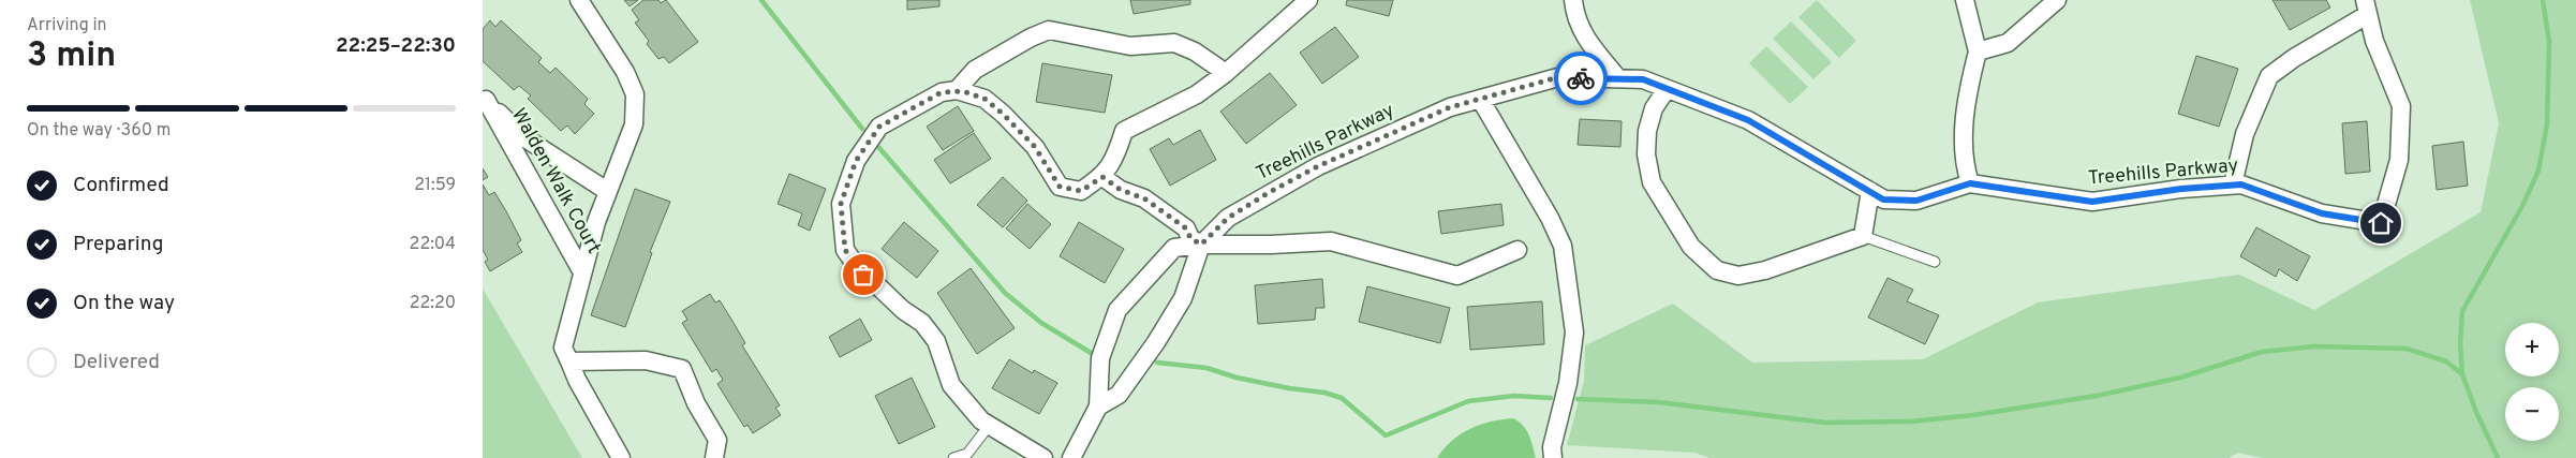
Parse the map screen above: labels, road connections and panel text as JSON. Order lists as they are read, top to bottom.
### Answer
{
  "streets": {
    "street": ["Treehills Parkway", "Walden Walk Court"]
  },
  "page": {
    "heading": ["3 min", "Arriving in", "22:25–22:30"],
    "bar": "On the way · 360 m",
    "list": [
      ["Confirmed", "21:59"],
      ["Preparing", "22:04"],
      ["On the way", "22:20"],
      "Delivered"
    ],
    "map_buttons": ["+", "−"]
  }
}
